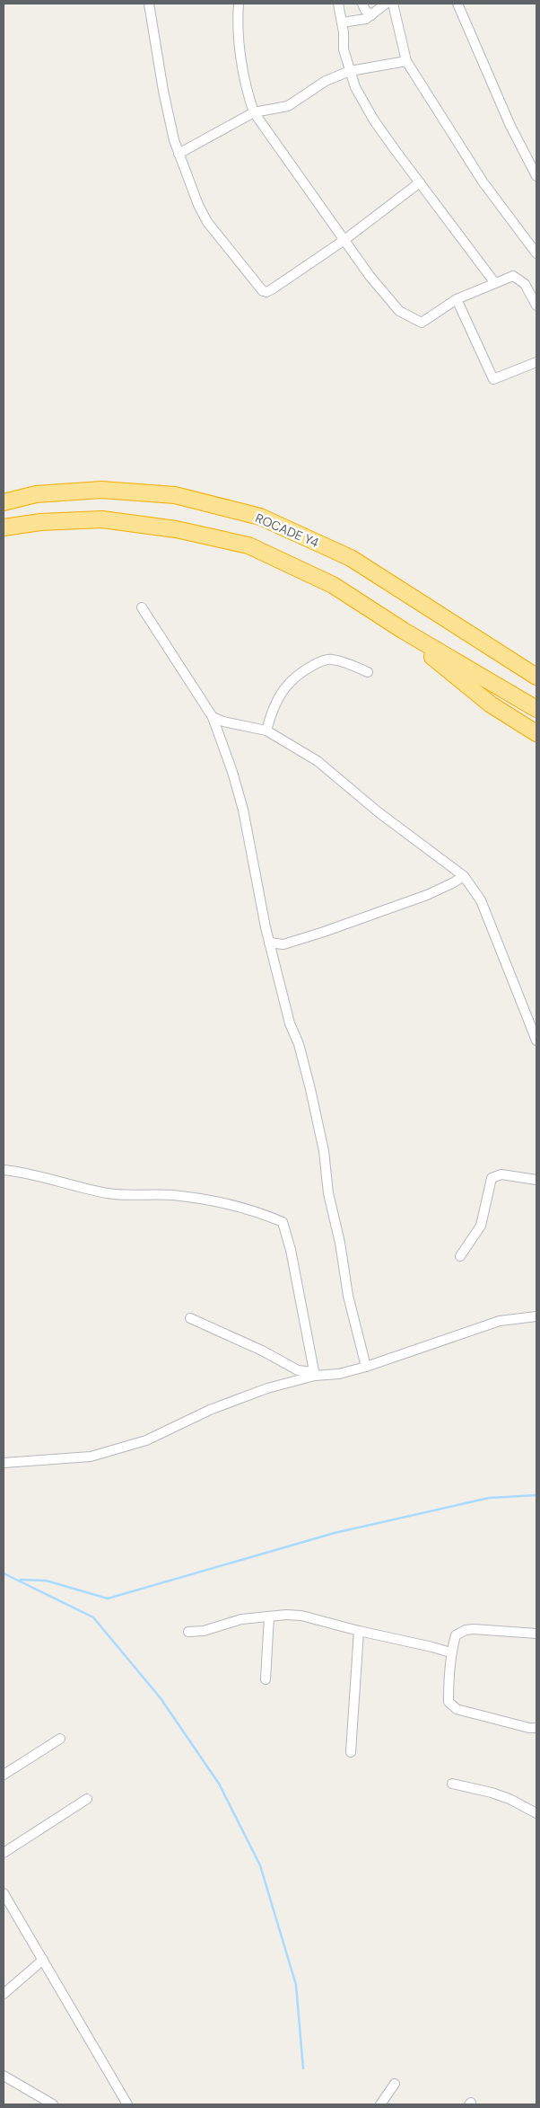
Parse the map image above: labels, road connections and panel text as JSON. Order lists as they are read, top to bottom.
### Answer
{
  "streets": {
    "highway": ["ROCADE Y4"]
  }
}
